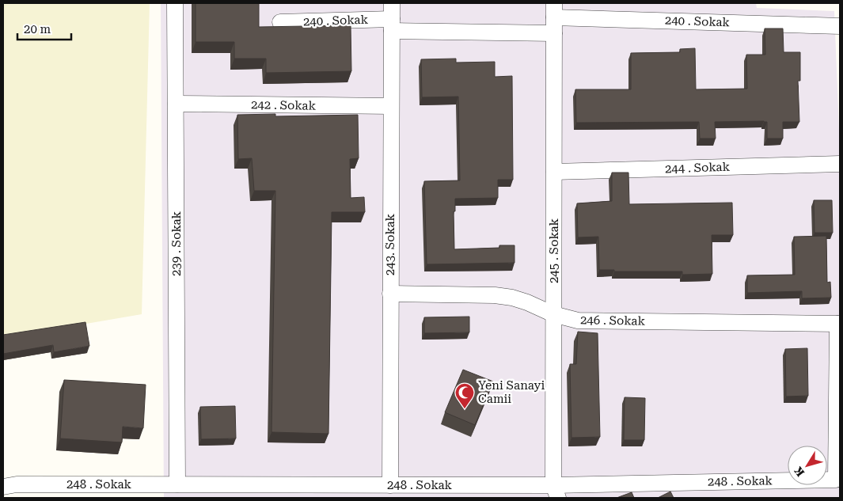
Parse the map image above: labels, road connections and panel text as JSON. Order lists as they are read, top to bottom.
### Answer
{
  "streets": {
    "street": [
      "240 . Sokak",
      "242 . Sokak",
      "244 . Sokak",
      "239 . Sokak",
      "243. Sokak",
      "245 . Sokak",
      "246 . Sokak",
      "248 . Sokak"
    ]
  },
  "crossings": [
    ["240 . Sokak", "243. Sokak"],
    ["240 . Sokak", "245 . Sokak"],
    ["242 . Sokak", "239 . Sokak"],
    ["242 . Sokak", "243. Sokak"],
    ["244 . Sokak", "245 . Sokak"],
    ["239 . Sokak", "248 . Sokak"],
    ["243. Sokak", "246 . Sokak"],
    ["243. Sokak", "248 . Sokak"],
    ["245 . Sokak", "246 . Sokak"],
    ["245 . Sokak", "248 . Sokak"],
    ["246 . Sokak", "248 . Sokak"]
  ],
  "places": {
    "mosque": ["Yeni Sanayi Camii"]
  },
  "scale_bar": "20 m",
  "north": "bottom left"
}
